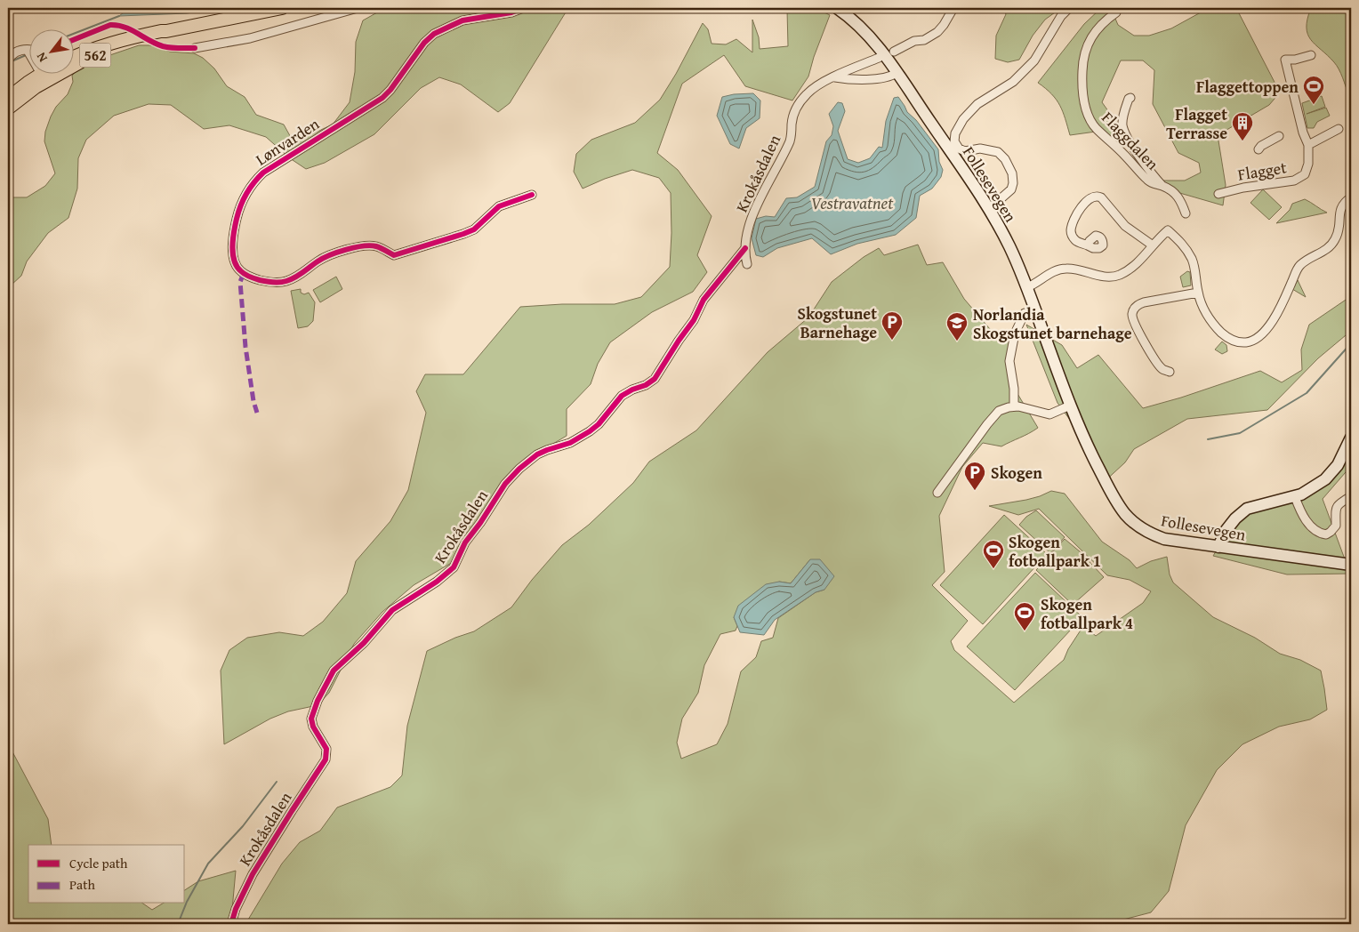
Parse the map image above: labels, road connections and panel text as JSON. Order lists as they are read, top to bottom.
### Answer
{
  "streets": {
    "main road": ["562", "Follesevegen"],
    "street": [
      "Flaggdalen",
      "Lønvarden",
      "Flagget",
      "Krokåsdalen"
    ]
  },
  "crossings": [
    ["Krokåsdalen", "Follesevegen"]
  ],
  "water": ["Vestravatnet"],
  "places": {
    "sports": ["Flaggettoppen", "Skogen fotballpark 1", "Skogen fotballpark 4"],
    "building": ["Flagget Terrasse"],
    "parking": ["Skogstunet Barnehage", "Skogen"],
    "school or university": ["Norlandia Skogstunet barnehage"]
  },
  "legend": ["Cycle path", "Path"],
  "north": "bottom left"
}
